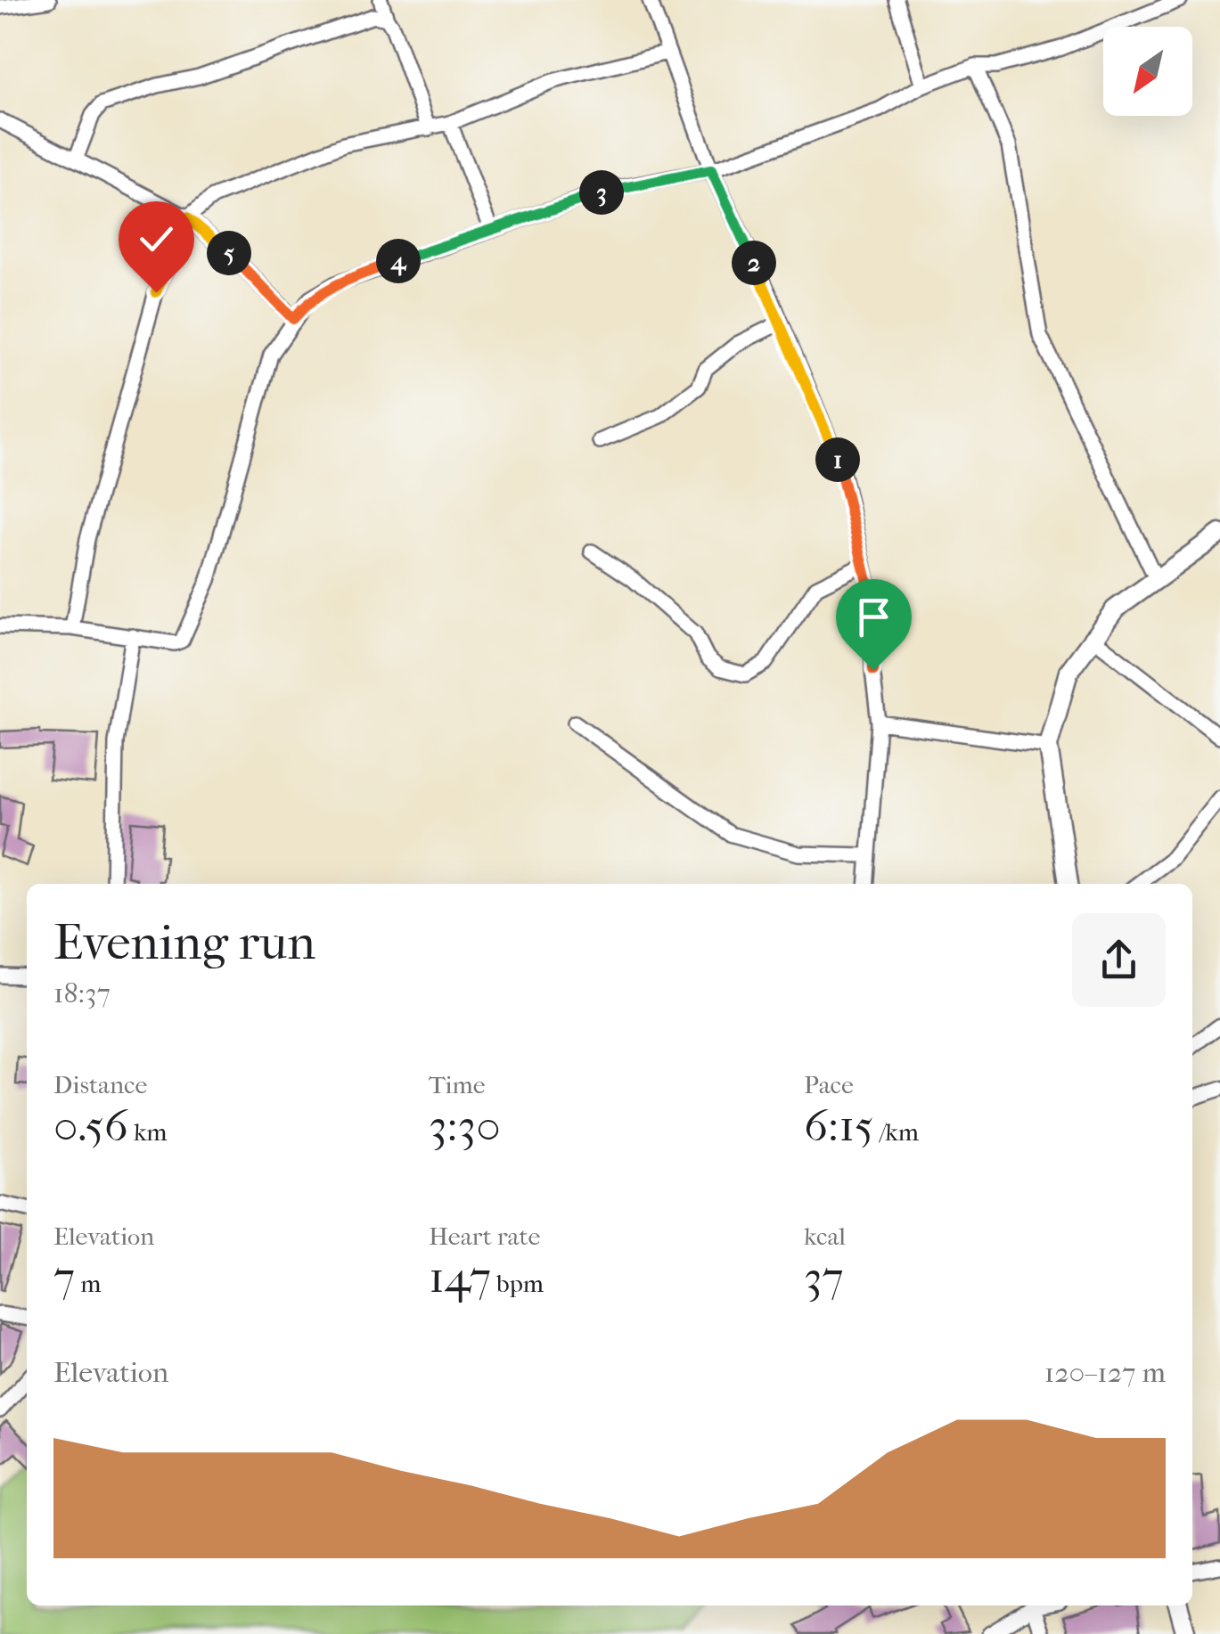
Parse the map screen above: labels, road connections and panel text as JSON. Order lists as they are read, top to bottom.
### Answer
{
  "north": "bottom left",
  "page": {
    "pins": [
      "3",
      "5",
      "4",
      "2",
      "1"
    ],
    "heading": ["Evening run", "18:37"],
    "stats": [
      ["Distance", "0.56 km"],
      ["Time", "3:30"],
      ["Pace", "6:15 /km"],
      ["Elevation", "7 m"],
      ["Heart rate", "147 bpm"],
      ["kcal", "37"]
    ],
    "chart": ["Elevation", "120–127 m"]
  }
}
